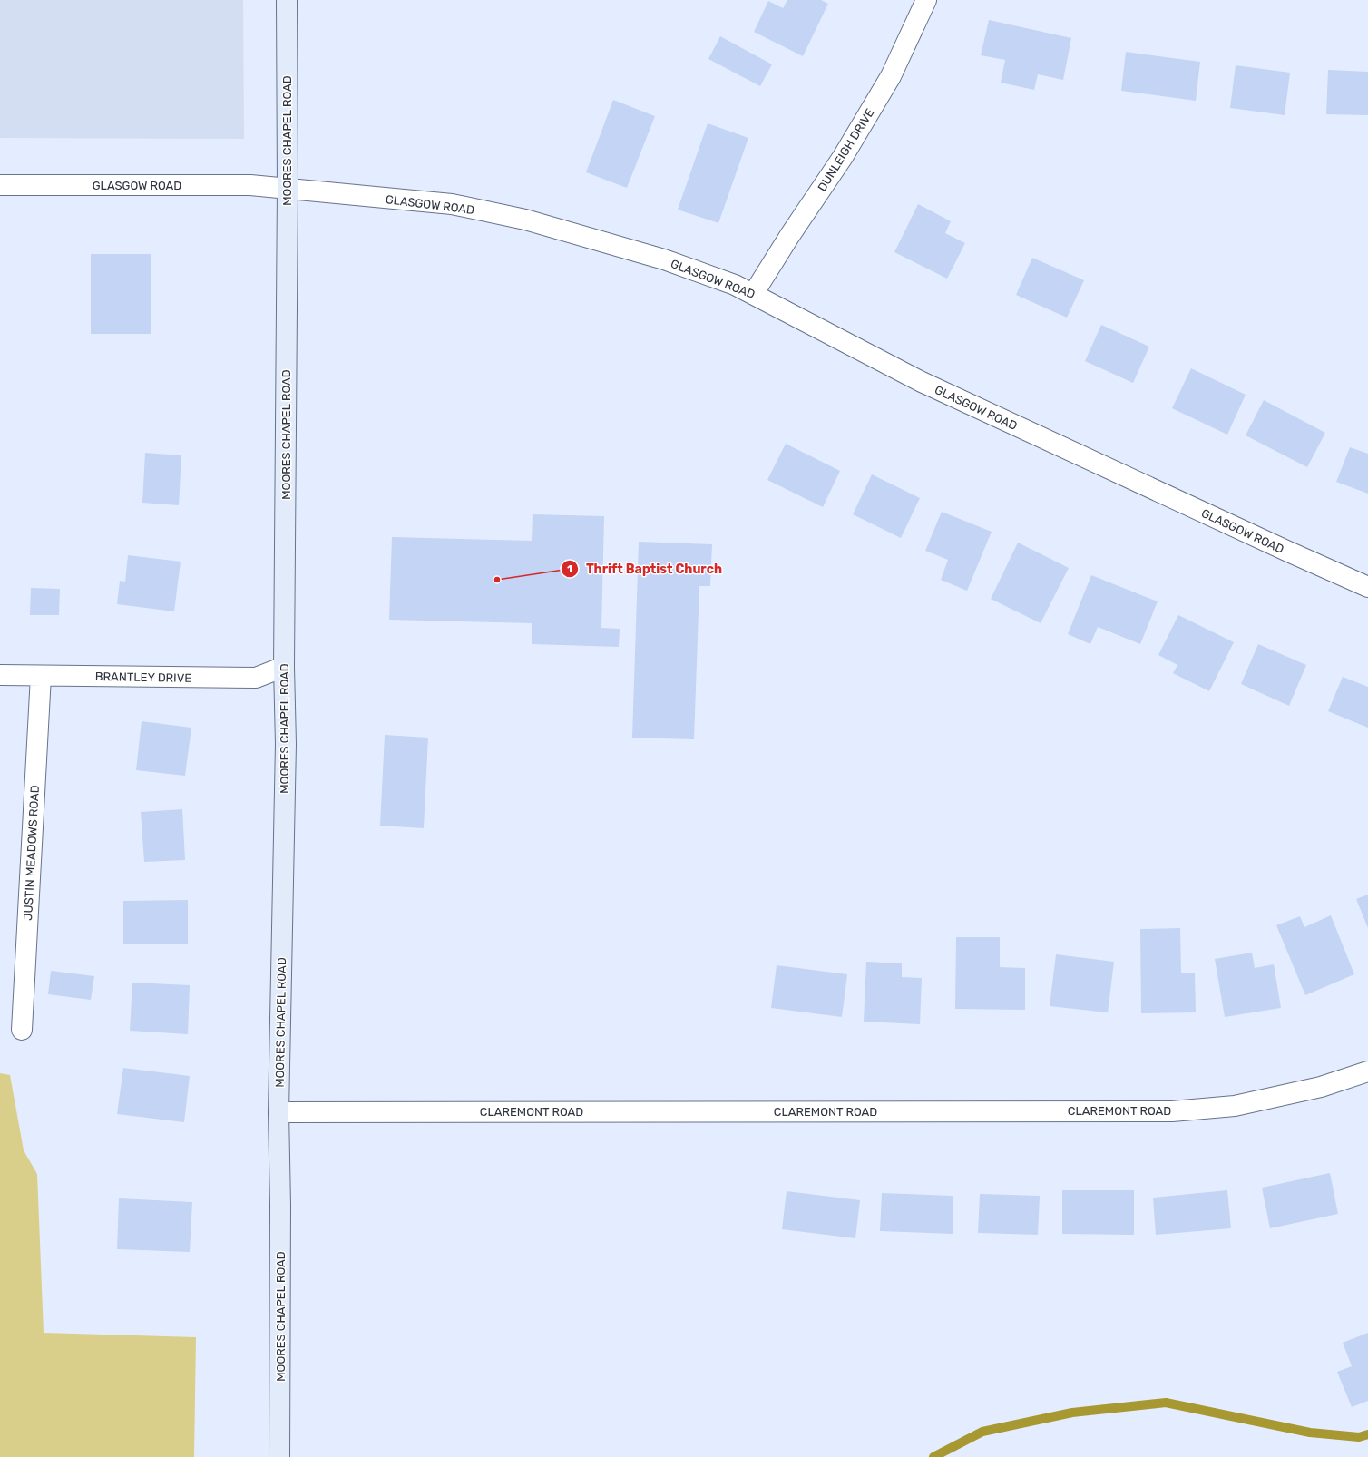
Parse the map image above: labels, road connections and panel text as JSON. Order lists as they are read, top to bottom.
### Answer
{
  "streets": {
    "main road": ["MOORES CHAPEL ROAD"],
    "street": [
      "DUNLEIGH DRIVE",
      "GLASGOW ROAD",
      "BRANTLEY DRIVE",
      "JUSTIN MEADOWS ROAD",
      "CLAREMONT ROAD"
    ]
  },
  "crossings": [
    ["MOORES CHAPEL ROAD", "GLASGOW ROAD"],
    ["MOORES CHAPEL ROAD", "BRANTLEY DRIVE"],
    ["MOORES CHAPEL ROAD", "CLAREMONT ROAD"],
    ["DUNLEIGH DRIVE", "GLASGOW ROAD"],
    ["BRANTLEY DRIVE", "JUSTIN MEADOWS ROAD"]
  ],
  "places": ["Thrift Baptist Church"]
}
